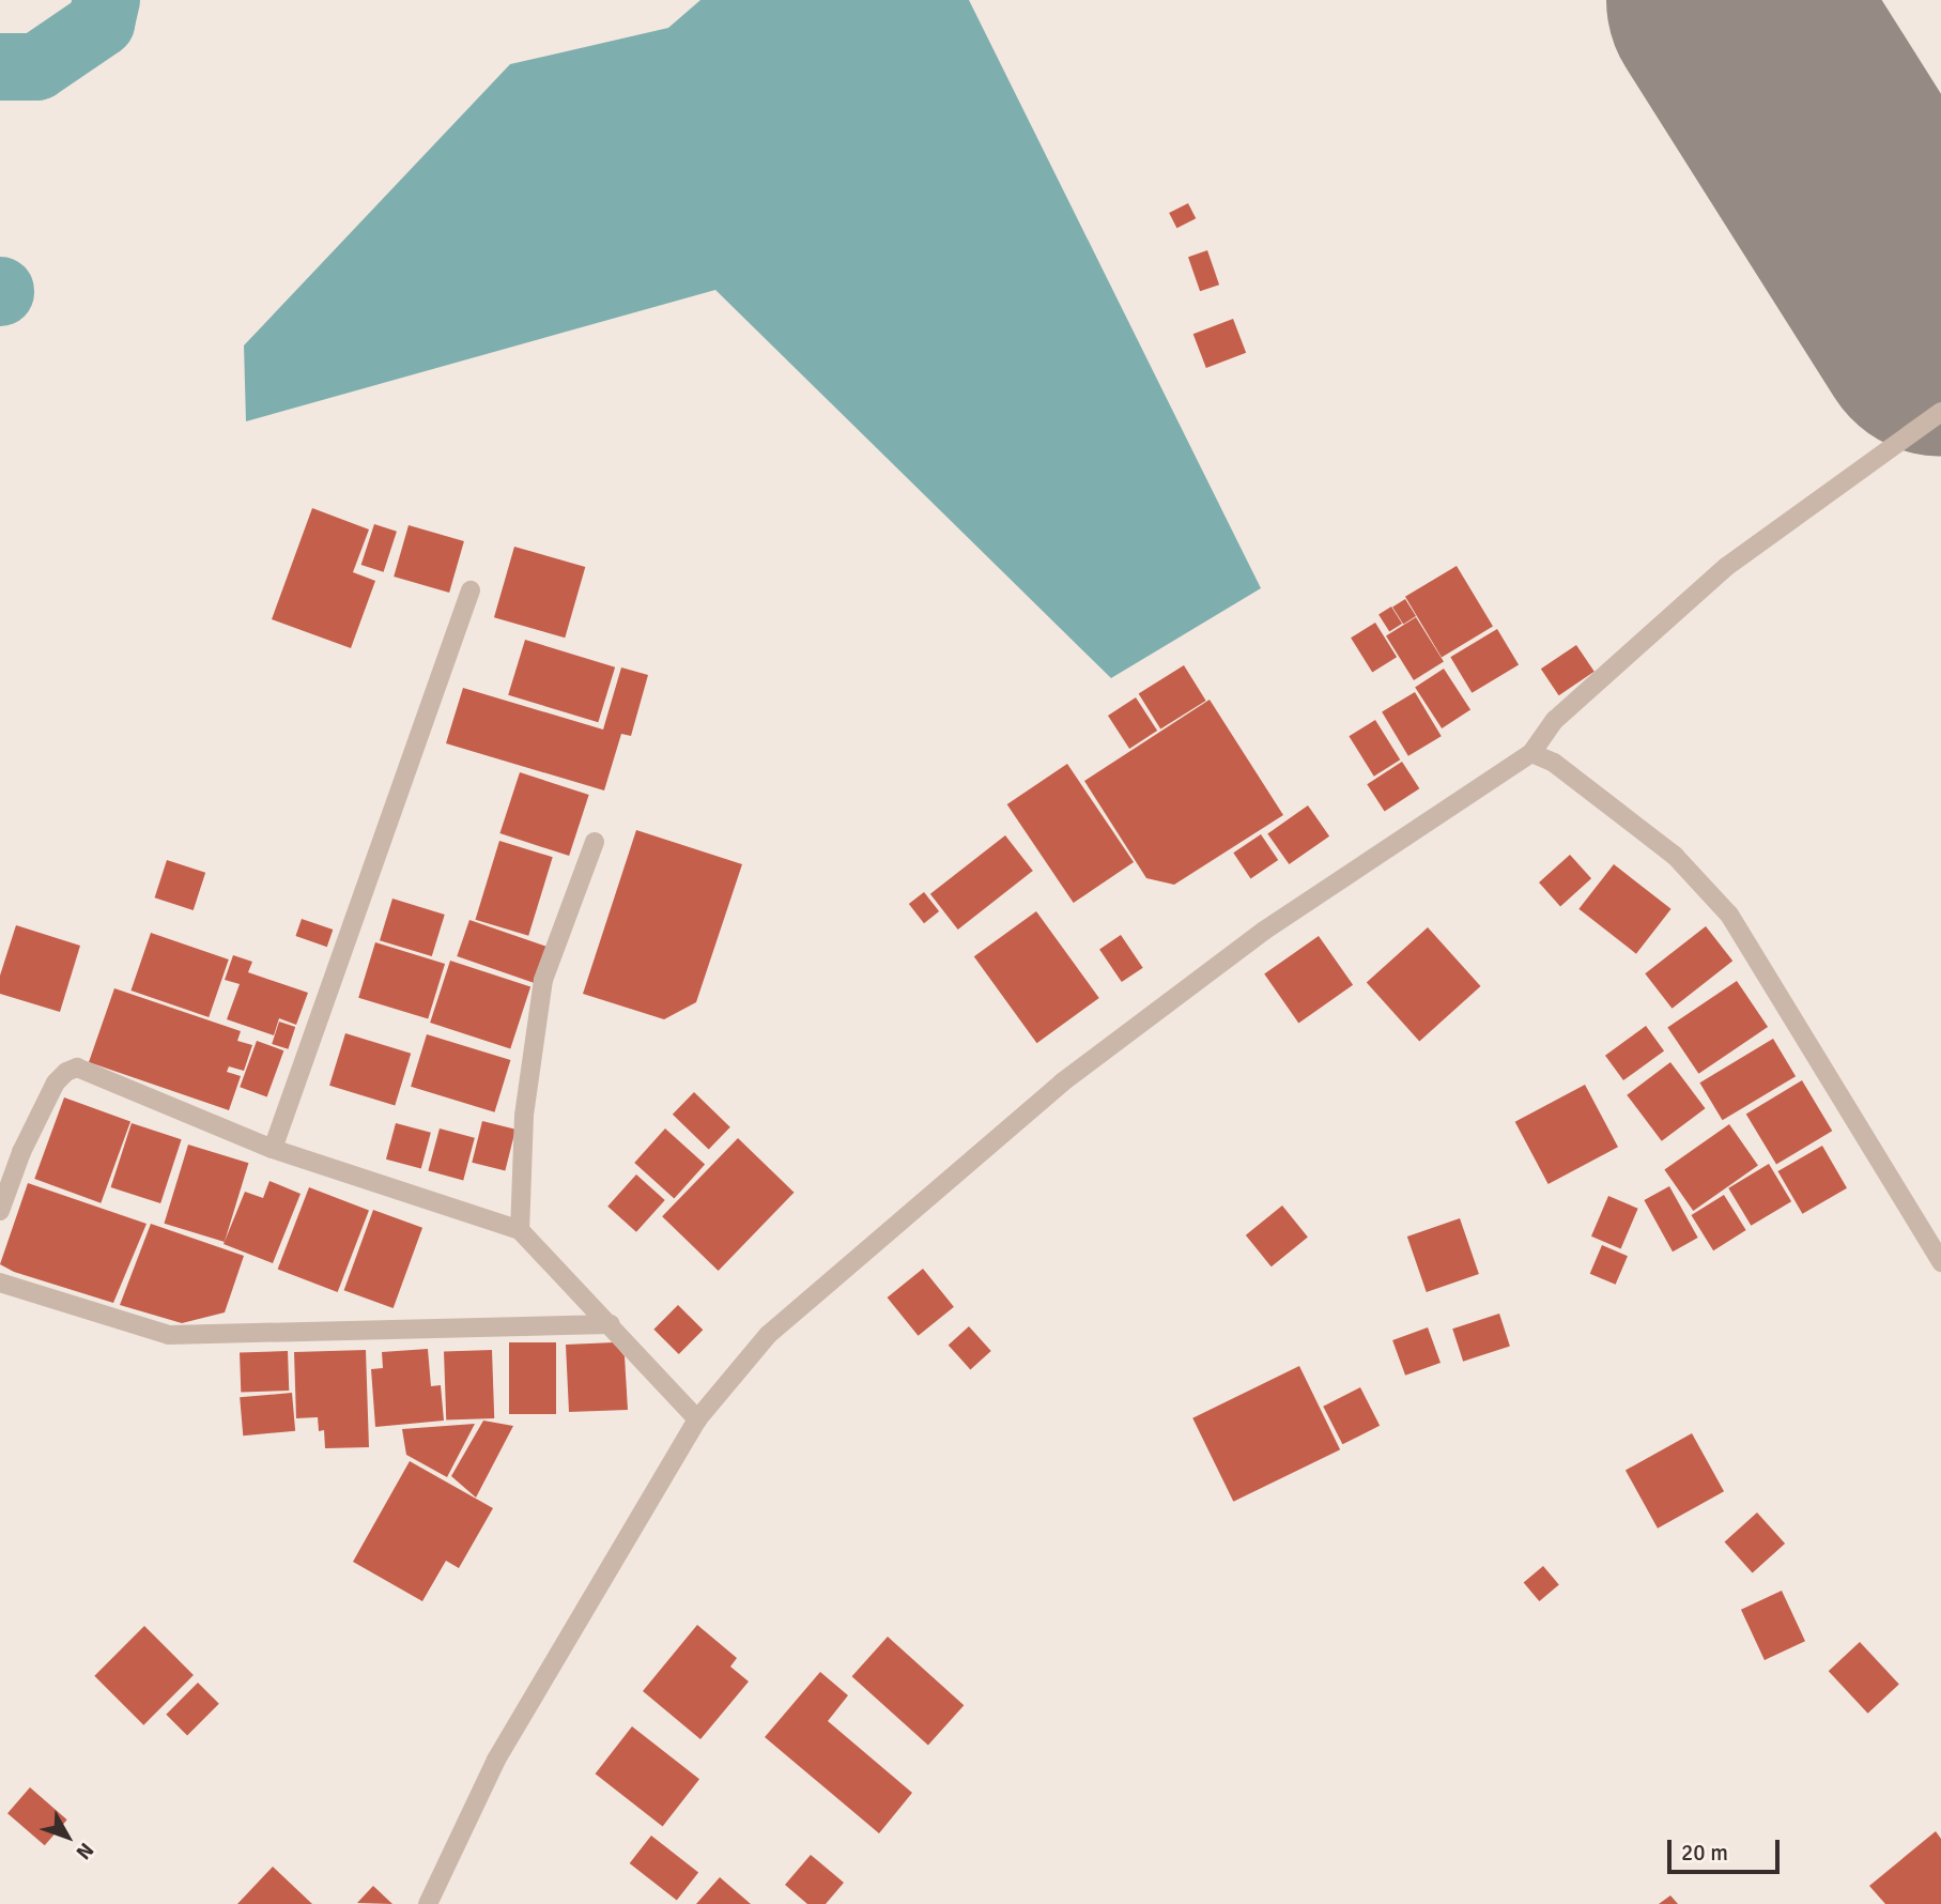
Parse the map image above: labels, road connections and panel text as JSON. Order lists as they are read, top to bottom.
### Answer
{
  "scale_bar": "20 m",
  "north": "bottom right"
}
